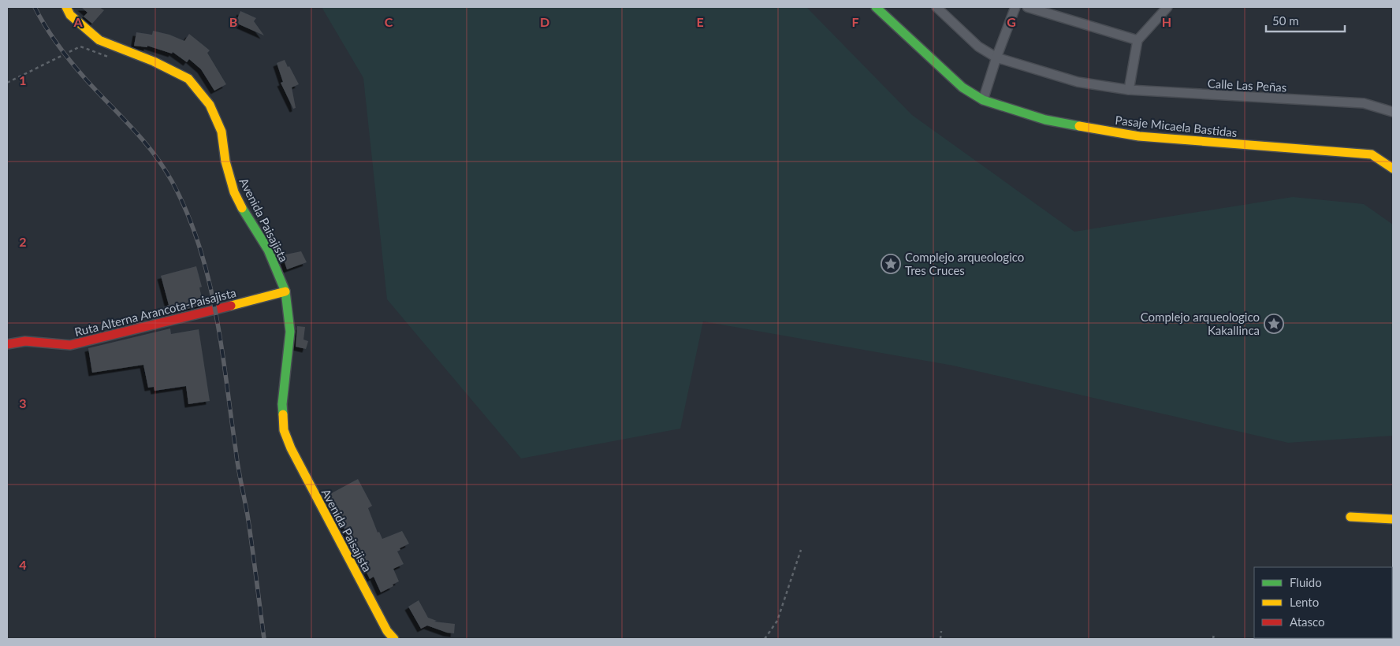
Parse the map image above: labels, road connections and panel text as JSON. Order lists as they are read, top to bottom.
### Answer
{
  "streets": {
    "main road": ["Pasaje Micaela Bastidas", "Avenida Paisajista", "Ruta Alterna Arancota-Paisajista"],
    "street": ["Calle Las Peñas"]
  },
  "crossings": [
    ["Avenida Paisajista", "Ruta Alterna Arancota-Paisajista"]
  ],
  "places": {
    "place": ["Complejo arqueologico Tres Cruces", "Complejo arqueologico Kakallinca"]
  },
  "legend": ["Fluido", "Lento", "Atasco"],
  "scale_bar": "50 m",
  "grid": {
    "columns": [
      "A",
      "B",
      "C",
      "D",
      "E",
      "F",
      "G",
      "H"
    ],
    "rows": [
      "1",
      "2",
      "3",
      "4"
    ]
  }
}
